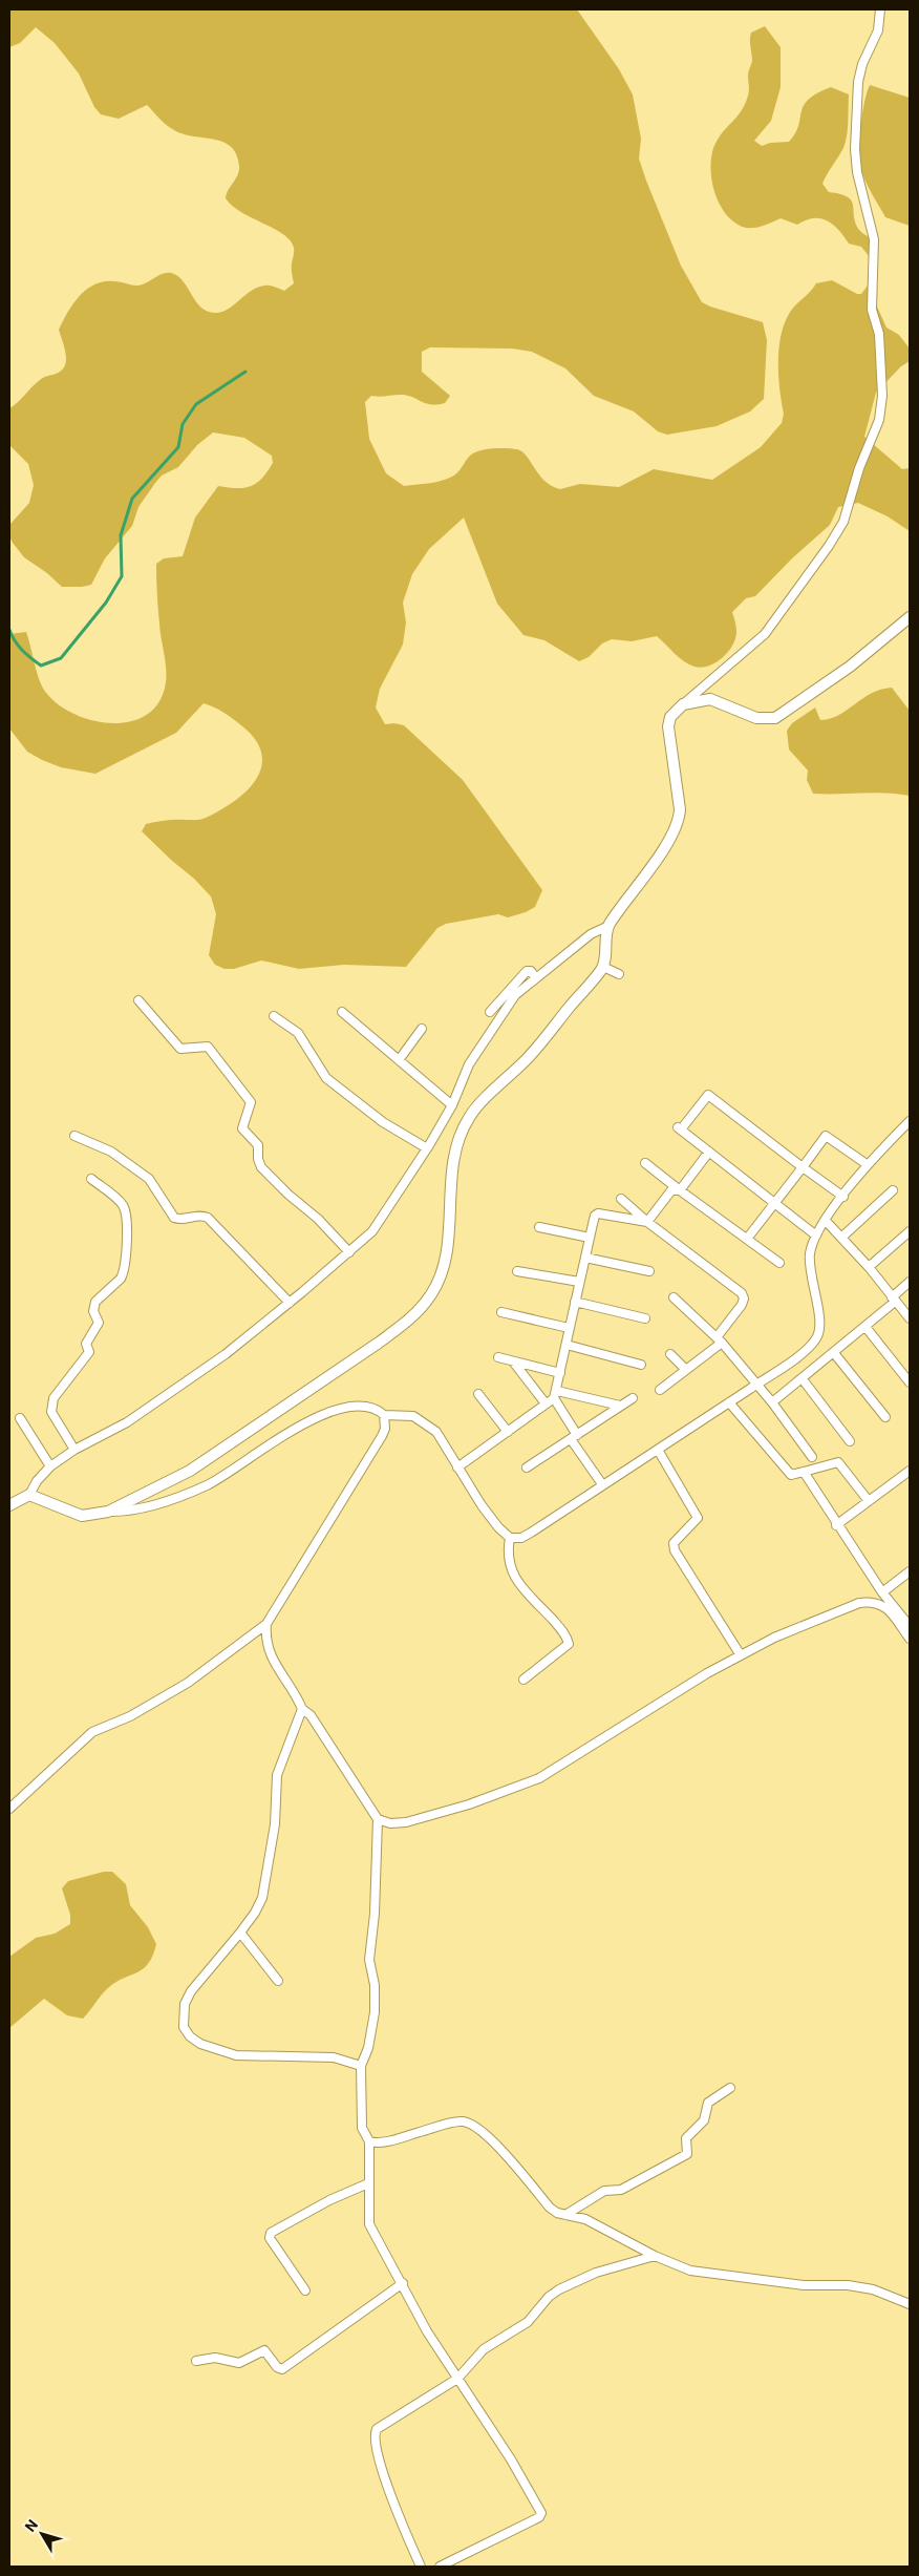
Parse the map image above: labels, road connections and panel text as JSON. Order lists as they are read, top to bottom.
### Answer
{
  "north": "top left"
}
